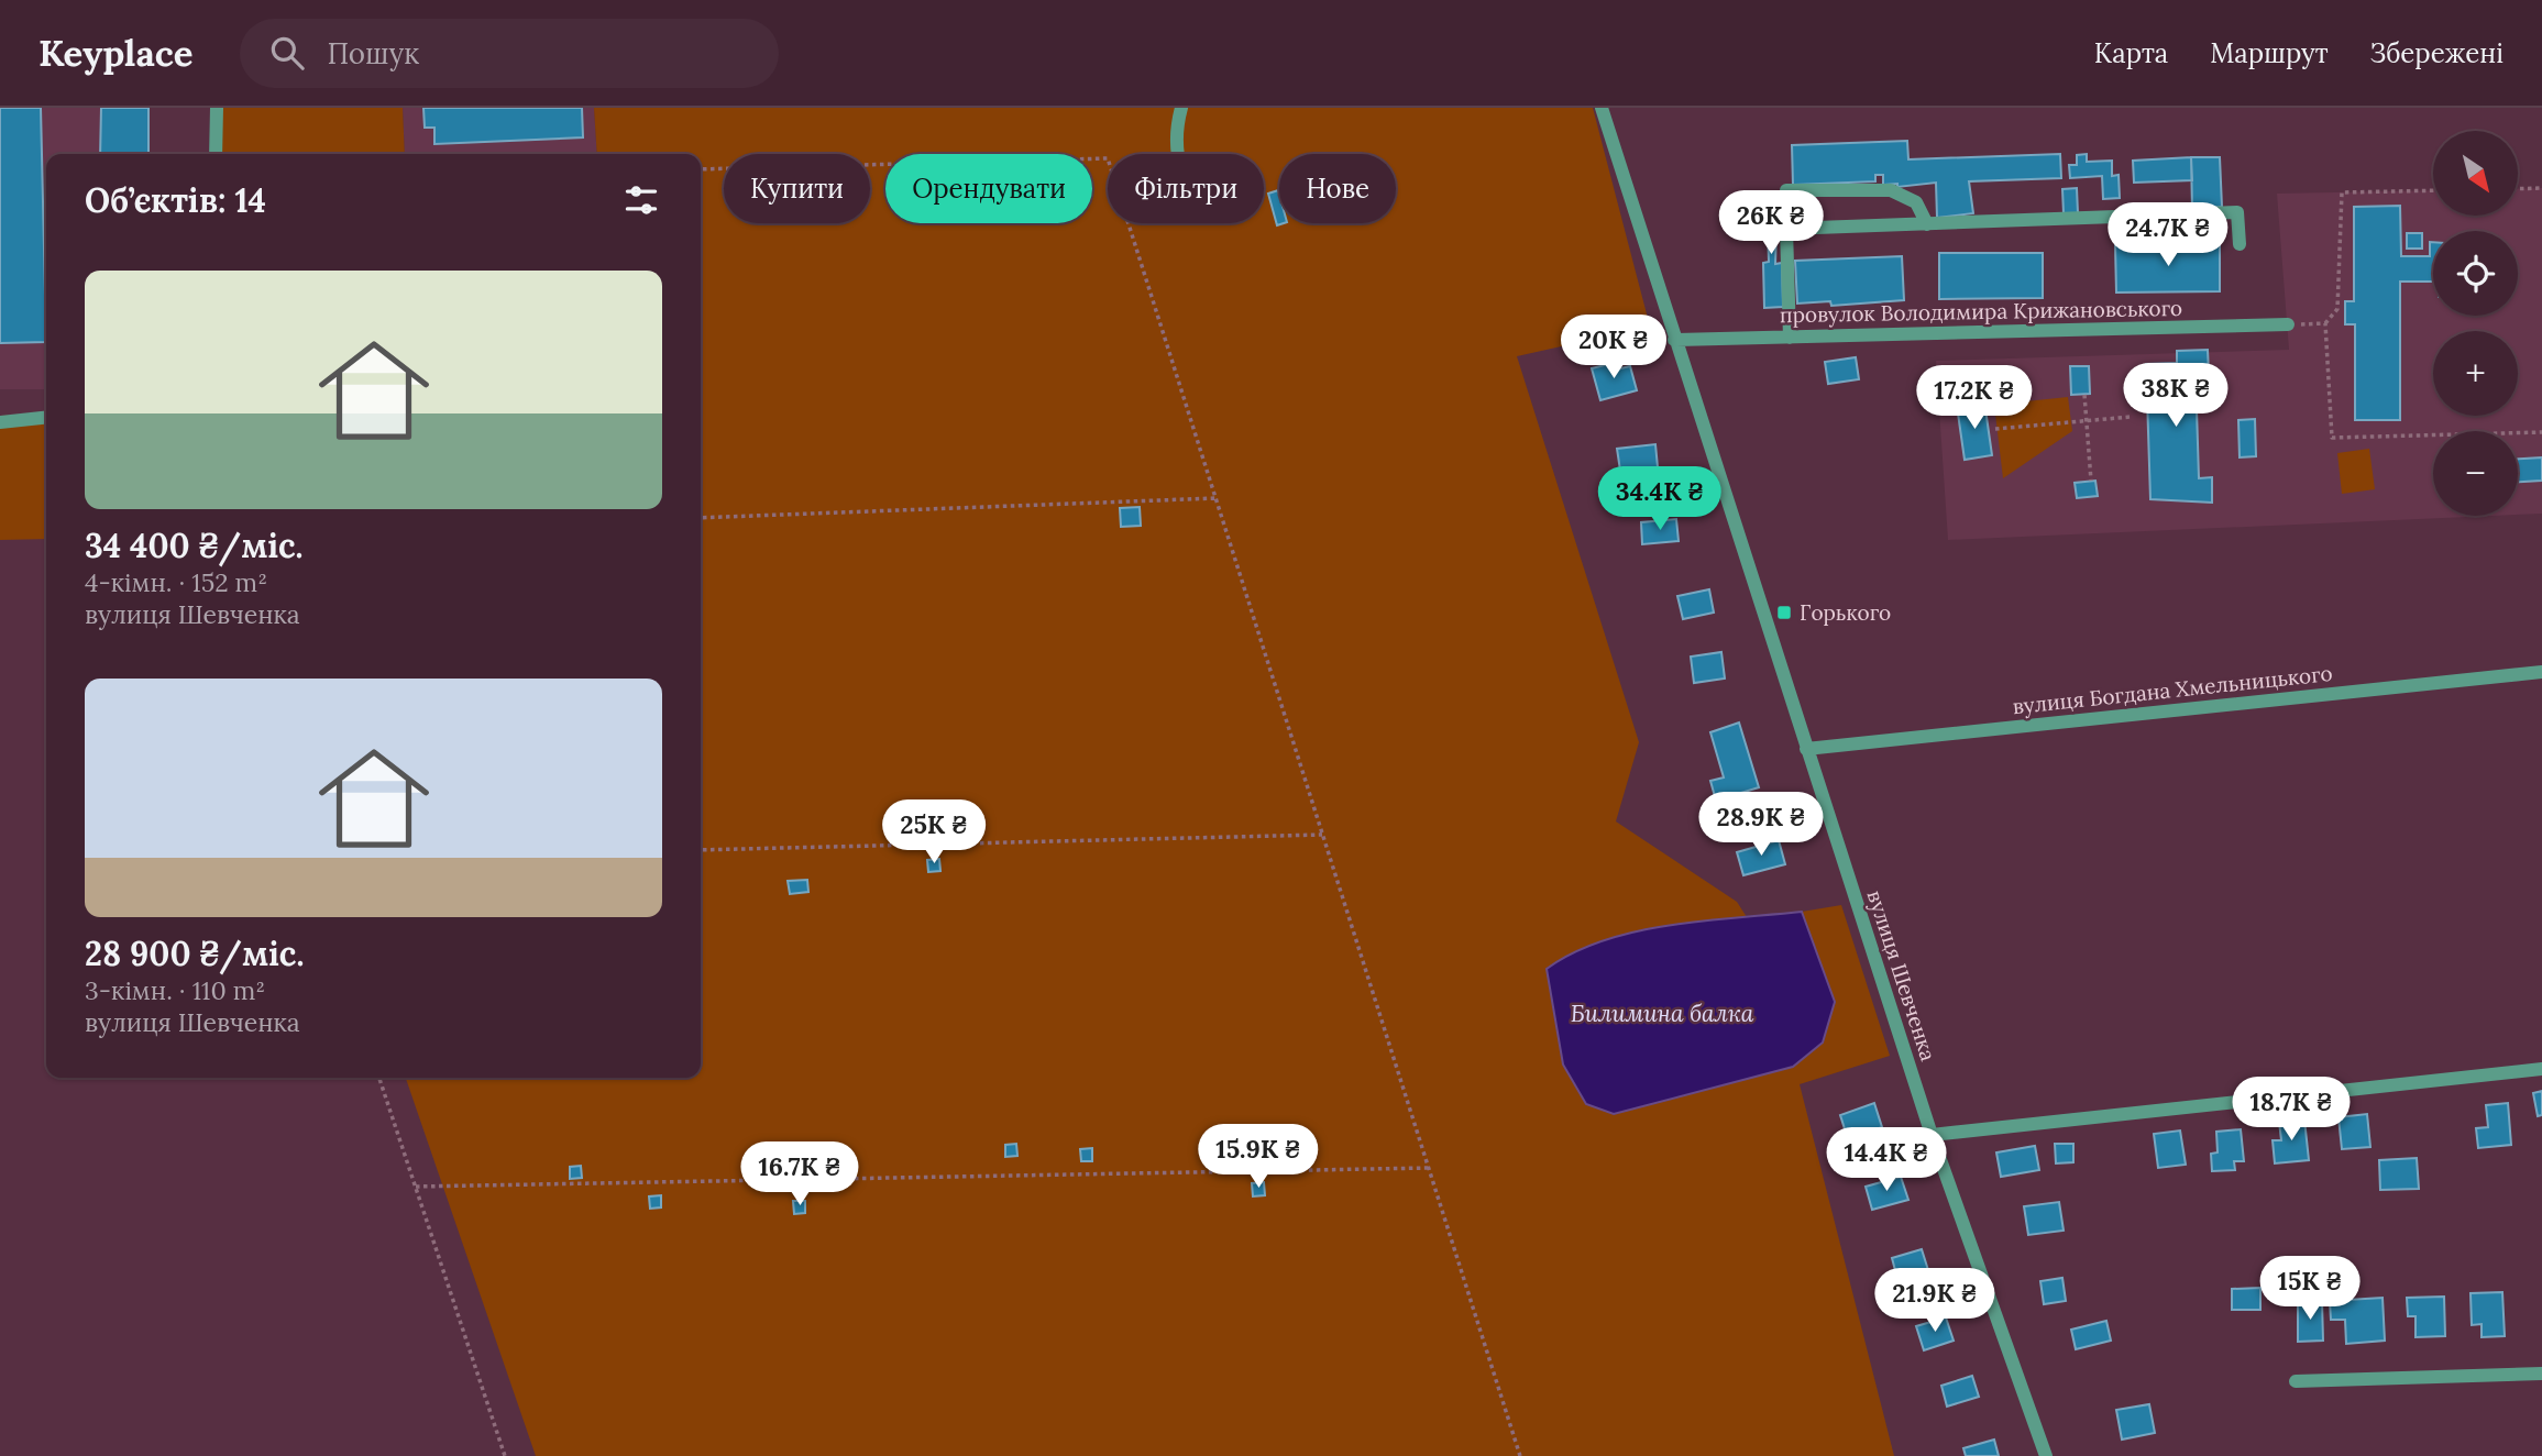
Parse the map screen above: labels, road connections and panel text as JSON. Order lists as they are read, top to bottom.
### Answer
{
  "streets": {
    "street": ["провулок Володимира Крижановського", "вулиця Богдана Хмельницького", "вулиця Шевченка"]
  },
  "crossings": [
    ["провулок Володимира Крижановського", "вулиця Шевченка"],
    ["вулиця Богдана Хмельницького", "вулиця Шевченка"]
  ],
  "water": ["Билимина балка"],
  "places": {
    "transit": ["Горького"]
  },
  "north": "bottom right",
  "page": {
    "header": "Keyplace",
    "search": "Пошук",
    "nav": ["Карта", "Маршрут", "Збережені"],
    "map_buttons": ["+", "−"],
    "chip": [
      "Купити",
      "Орендувати",
      "Фільтри",
      "Нове"
    ],
    "heading": "Об’єктів: 14",
    "price": [
      "26K ₴",
      "24.7K ₴",
      "20K ₴",
      "38K ₴",
      "17.2K ₴",
      "34.4K ₴",
      "28.9K ₴",
      "25K ₴",
      "18.7K ₴",
      "15.9K ₴",
      "14.4K ₴",
      "16.7K ₴",
      "15K ₴",
      "21.9K ₴"
    ],
    "list": [
      {
        "name": "34 400 ₴/міс.",
        "note": "4-кімн. · 152 m² · вулиця Шевченка"
      },
      {
        "name": "28 900 ₴/міс.",
        "note": "3-кімн. · 110 m² · вулиця Шевченка"
      }
    ]
  }
}
